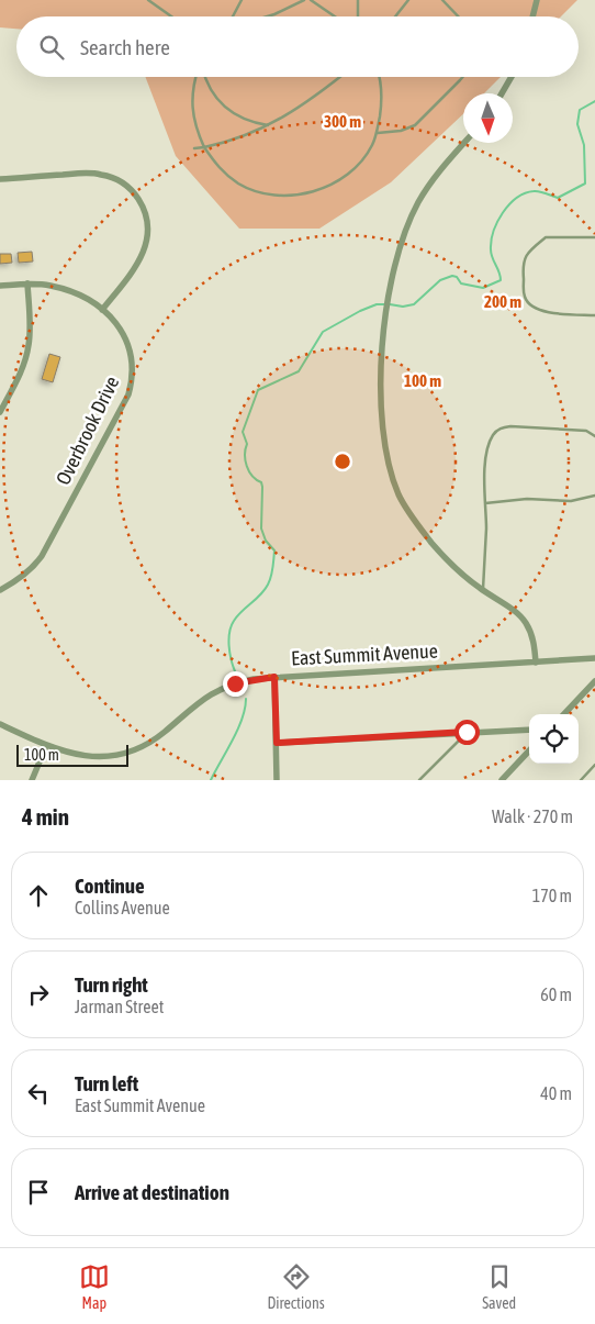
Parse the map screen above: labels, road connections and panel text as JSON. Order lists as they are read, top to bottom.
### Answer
{
  "streets": {
    "street": ["Overbrook Drive", "East Summit Avenue"]
  },
  "scale_bar": "100 m",
  "north": "bottom",
  "page": {
    "search": "Search here",
    "scale": "100 m",
    "heading": ["4 min", "Walk · 270 m"],
    "list": [
      ["Continue", "Collins Avenue", "170 m"],
      ["Turn right", "Jarman Street", "60 m"],
      ["Turn left", "East Summit Avenue", "40 m"],
      "Arrive at destination"
    ],
    "nav": ["Map", "Directions", "Saved"]
  },
  "rings": ["300 m", "200 m", "100 m"]
}
